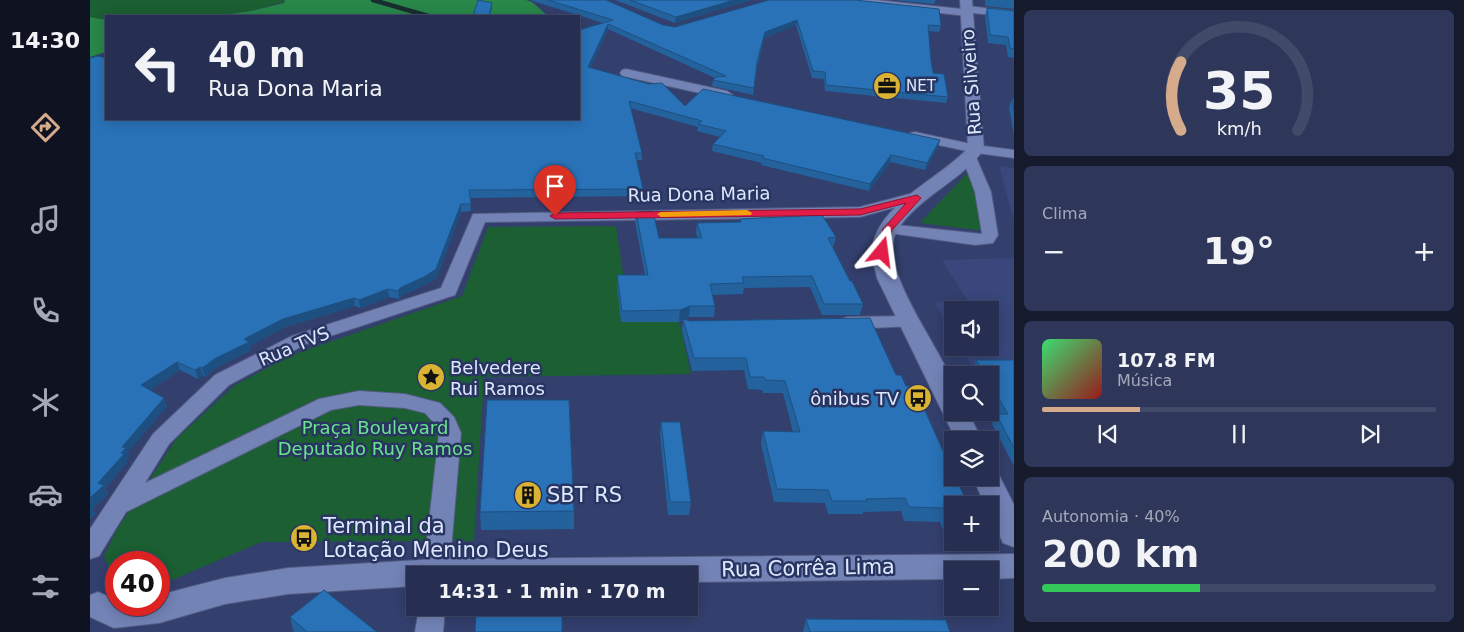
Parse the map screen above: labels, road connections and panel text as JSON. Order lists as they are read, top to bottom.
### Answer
{
  "streets": {
    "street": [
      "Rua Silveiro",
      "Rua Dona Maria",
      "Rua TVS",
      "Rua Corrêa Lima"
    ]
  },
  "crossings": [
    ["Rua Silveiro", "Rua Dona Maria"],
    ["Rua Dona Maria", "Rua TVS"]
  ],
  "parks": ["Praça Boulevard Deputado Ruy Ramos"],
  "places": {
    "office": ["NET"],
    "place": ["Belvedere Rui Ramos"],
    "bus stop": ["ônibus TV", "Terminal da Lotação Menino Deus"],
    "building": ["SBT RS"]
  },
  "page": {
    "tabs": "14:30",
    "turn": ["40 m", "Rua Dona Maria"],
    "tile": [
      "Clima",
      ["Autonomia · 40%", "200 km"]
    ],
    "heat": ["−", "19°", "+"],
    "map_buttons": ["+", "−"],
    "song": ["107.8 FM", "Música"],
    "limit": "40",
    "trip": "14:31 · 1 min · 170 m",
    "gauge": ["35", "km/h"]
  }
}
